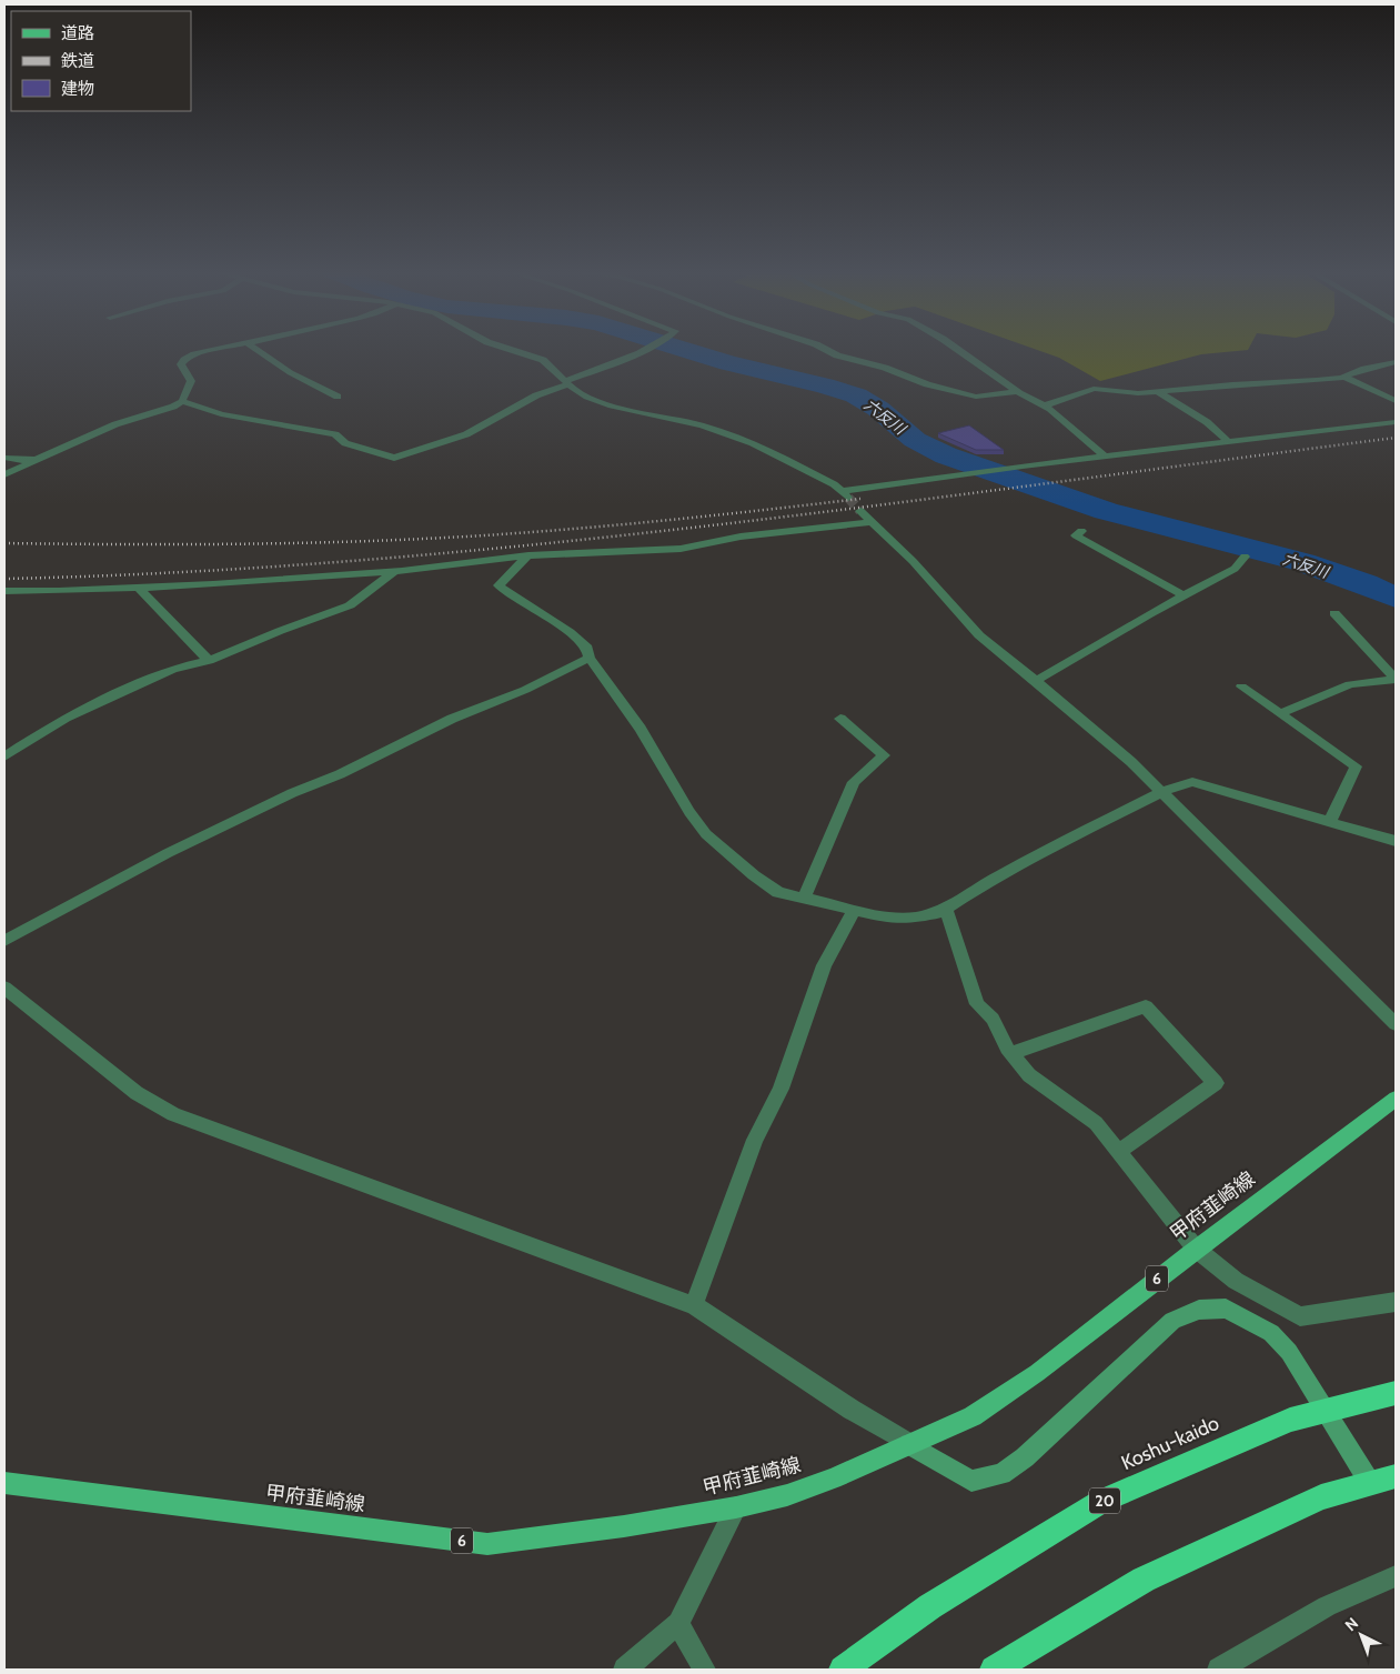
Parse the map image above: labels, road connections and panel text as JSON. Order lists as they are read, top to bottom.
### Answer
{
  "streets": {
    "highway": ["Koshu-kaido", "20"],
    "main road": ["甲府韮崎線", "6"]
  },
  "water": ["六反川"],
  "legend": ["道路", "鉄道", "建物"],
  "north": "top left"
}
